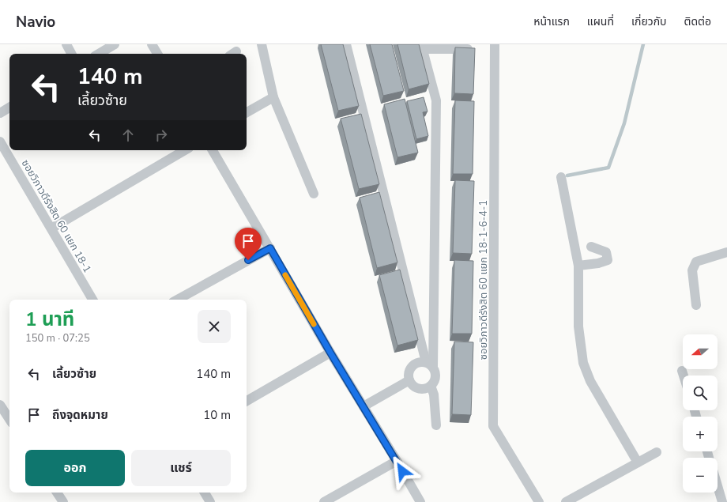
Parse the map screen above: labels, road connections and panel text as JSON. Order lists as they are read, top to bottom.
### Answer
{
  "streets": {
    "street": ["ซอยวิภาวดีรังสิต 60 แยก 18-1", "ซอยวิภาวดีรังสิต 60 แยก 18-1-6-4-1"]
  },
  "north": "left",
  "page": {
    "header": "Navio",
    "nav": [
      "หน้าแรก",
      "แผนที่",
      "เกี่ยวกับ",
      "ติดต่อ"
    ],
    "turn": ["140 m", "เลี้ยวซ้าย"],
    "heading": ["1 นาที", "150 m · 07:25"],
    "map_buttons": ["+", "−"],
    "list": [
      {
        "name": "เลี้ยวซ้าย",
        "value": "140 m"
      },
      {
        "name": "ถึงจุดหมาย",
        "value": "10 m"
      }
    ],
    "buttons": ["ออก", "แชร์"]
  }
}
